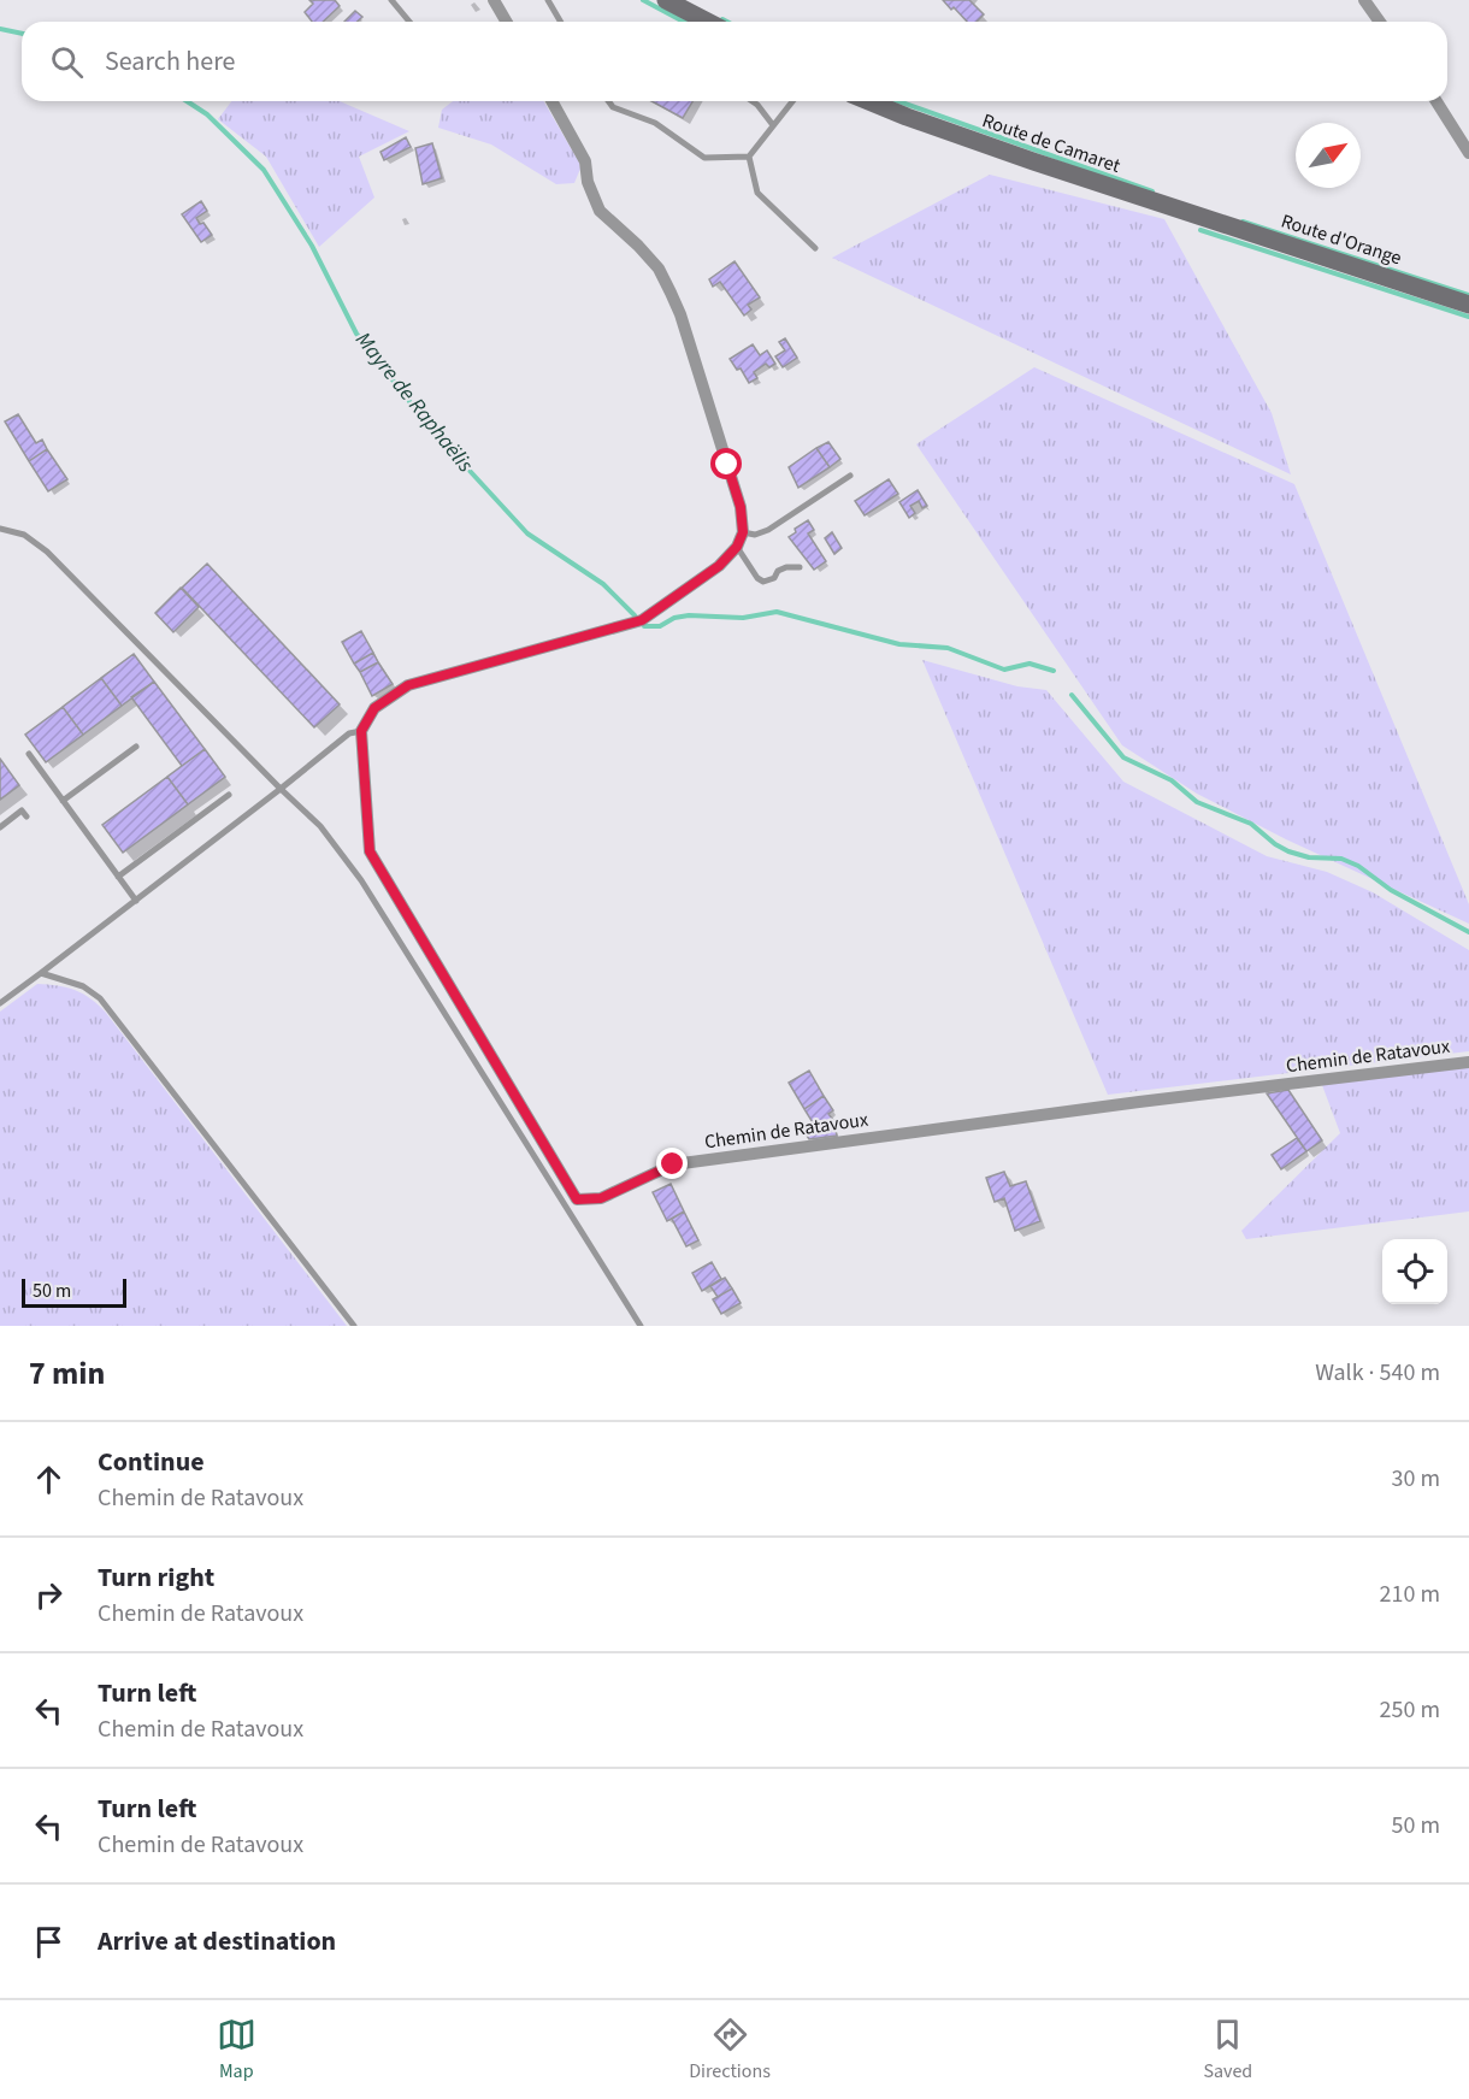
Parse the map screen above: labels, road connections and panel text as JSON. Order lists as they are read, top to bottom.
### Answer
{
  "streets": {
    "main road": ["Route de Camaret", "Route d'Orange"],
    "street": ["Chemin de Ratavoux"]
  },
  "crossings": [
    ["Route de Camaret", "Route d'Orange"]
  ],
  "water": ["Mayre de Raphaëlis"],
  "scale_bar": "50 m",
  "north": "top right",
  "page": {
    "search": "Search here",
    "scale": "50 m",
    "heading": ["7 min", "Walk · 540 m"],
    "list": [
      ["Continue", "Chemin de Ratavoux", "30 m"],
      ["Turn right", "Chemin de Ratavoux", "210 m"],
      ["Turn left", "Chemin de Ratavoux", "250 m"],
      ["Turn left", "Chemin de Ratavoux", "50 m"],
      "Arrive at destination"
    ],
    "nav": ["Map", "Directions", "Saved"]
  }
}
